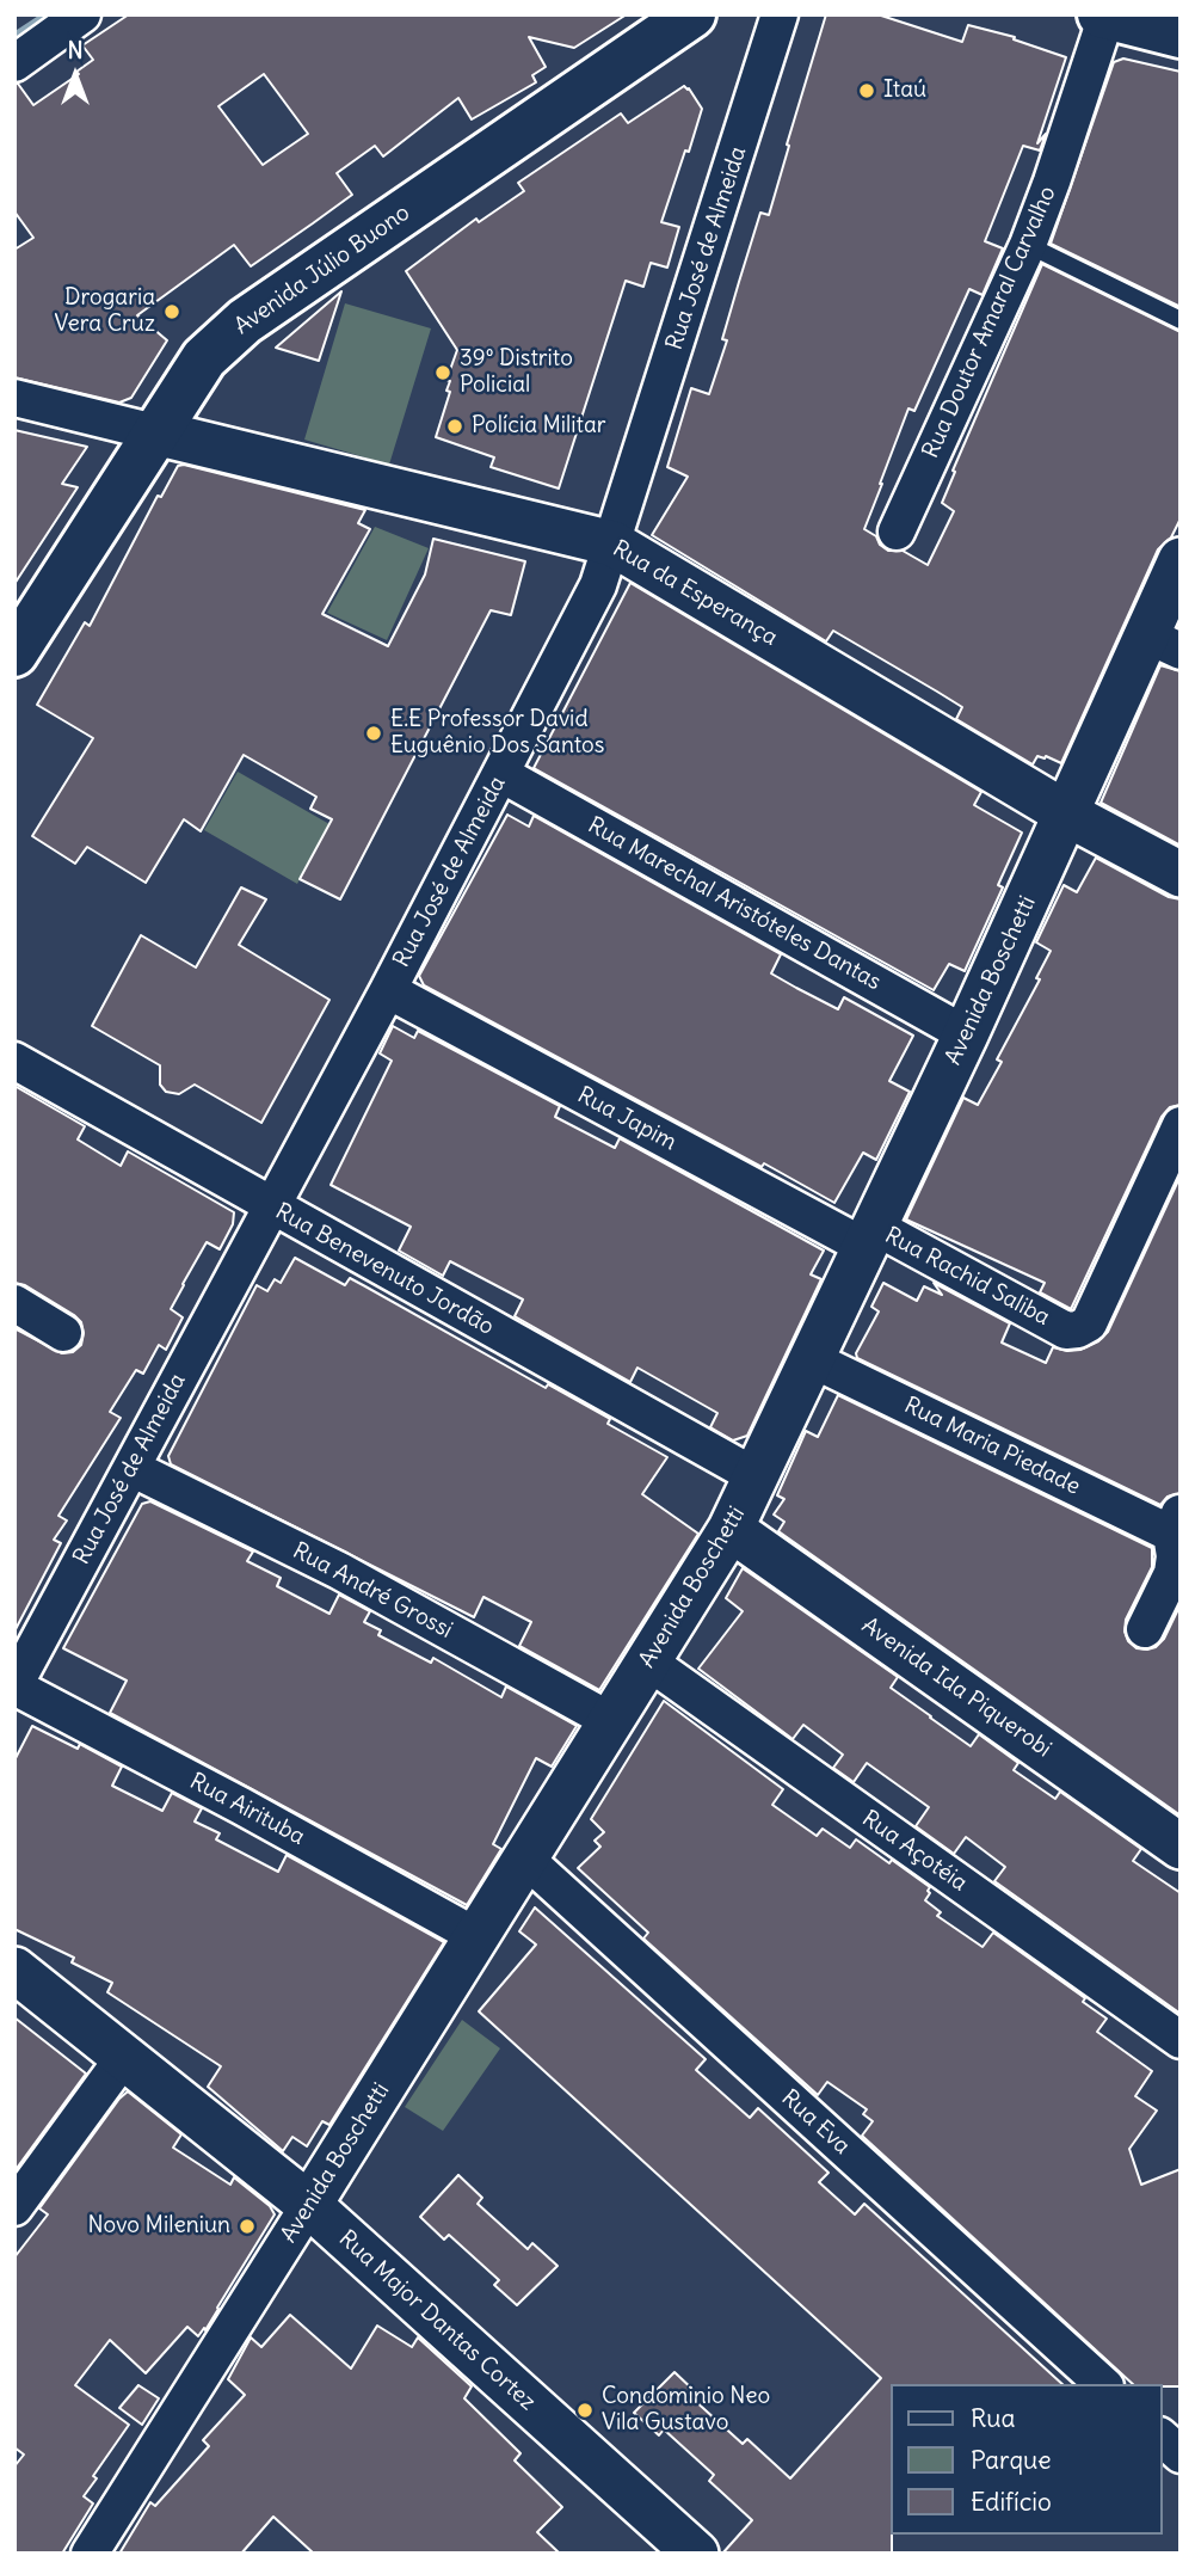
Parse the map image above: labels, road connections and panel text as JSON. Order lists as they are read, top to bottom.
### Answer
{
  "streets": {
    "main road": ["Avenida Júlio Buono"],
    "street": [
      "Rua José de Almeida",
      "Rua Doutor Amaral Carvalho",
      "Rua da Esperança",
      "Rua Marechal Aristóteles Dantas",
      "Avenida Boschetti",
      "Rua Japim",
      "Rua Benevenuto Jordão",
      "Rua Rachid Saliba",
      "Rua Maria Piedade",
      "Rua André Grossi",
      "Avenida Ida Piquerobi",
      "Rua Airituba",
      "Rua Açotéia",
      "Rua Eva",
      "Rua Major Dantas Cortez"
    ]
  },
  "crossings": [
    ["Rua José de Almeida", "Rua da Esperança"],
    ["Rua José de Almeida", "Rua Marechal Aristóteles Dantas"],
    ["Rua José de Almeida", "Rua Japim"],
    ["Rua José de Almeida", "Rua Benevenuto Jordão"],
    ["Rua José de Almeida", "Rua André Grossi"],
    ["Rua José de Almeida", "Rua Airituba"],
    ["Avenida Júlio Buono", "Rua da Esperança"],
    ["Rua da Esperança", "Avenida Boschetti"],
    ["Rua Marechal Aristóteles Dantas", "Avenida Boschetti"],
    ["Avenida Boschetti", "Rua Japim"],
    ["Avenida Boschetti", "Rua Benevenuto Jordão"],
    ["Avenida Boschetti", "Rua Rachid Saliba"],
    ["Avenida Boschetti", "Rua Maria Piedade"],
    ["Avenida Boschetti", "Rua André Grossi"],
    ["Avenida Boschetti", "Avenida Ida Piquerobi"],
    ["Avenida Boschetti", "Rua Airituba"],
    ["Avenida Boschetti", "Rua Açotéia"],
    ["Avenida Boschetti", "Rua Eva"],
    ["Avenida Boschetti", "Rua Major Dantas Cortez"],
    ["Rua Japim", "Rua Rachid Saliba"]
  ],
  "places": [
    "Itaú",
    "Drogaria Vera Cruz",
    "39º Distrito Policial",
    "Polícia Militar",
    "E.E Professor David Euguênio Dos Santos",
    "Novo Mileniun",
    "Condominio Neo Vila Gustavo"
  ],
  "legend": ["Rua", "Parque", "Edifício"],
  "north": "top"
}
